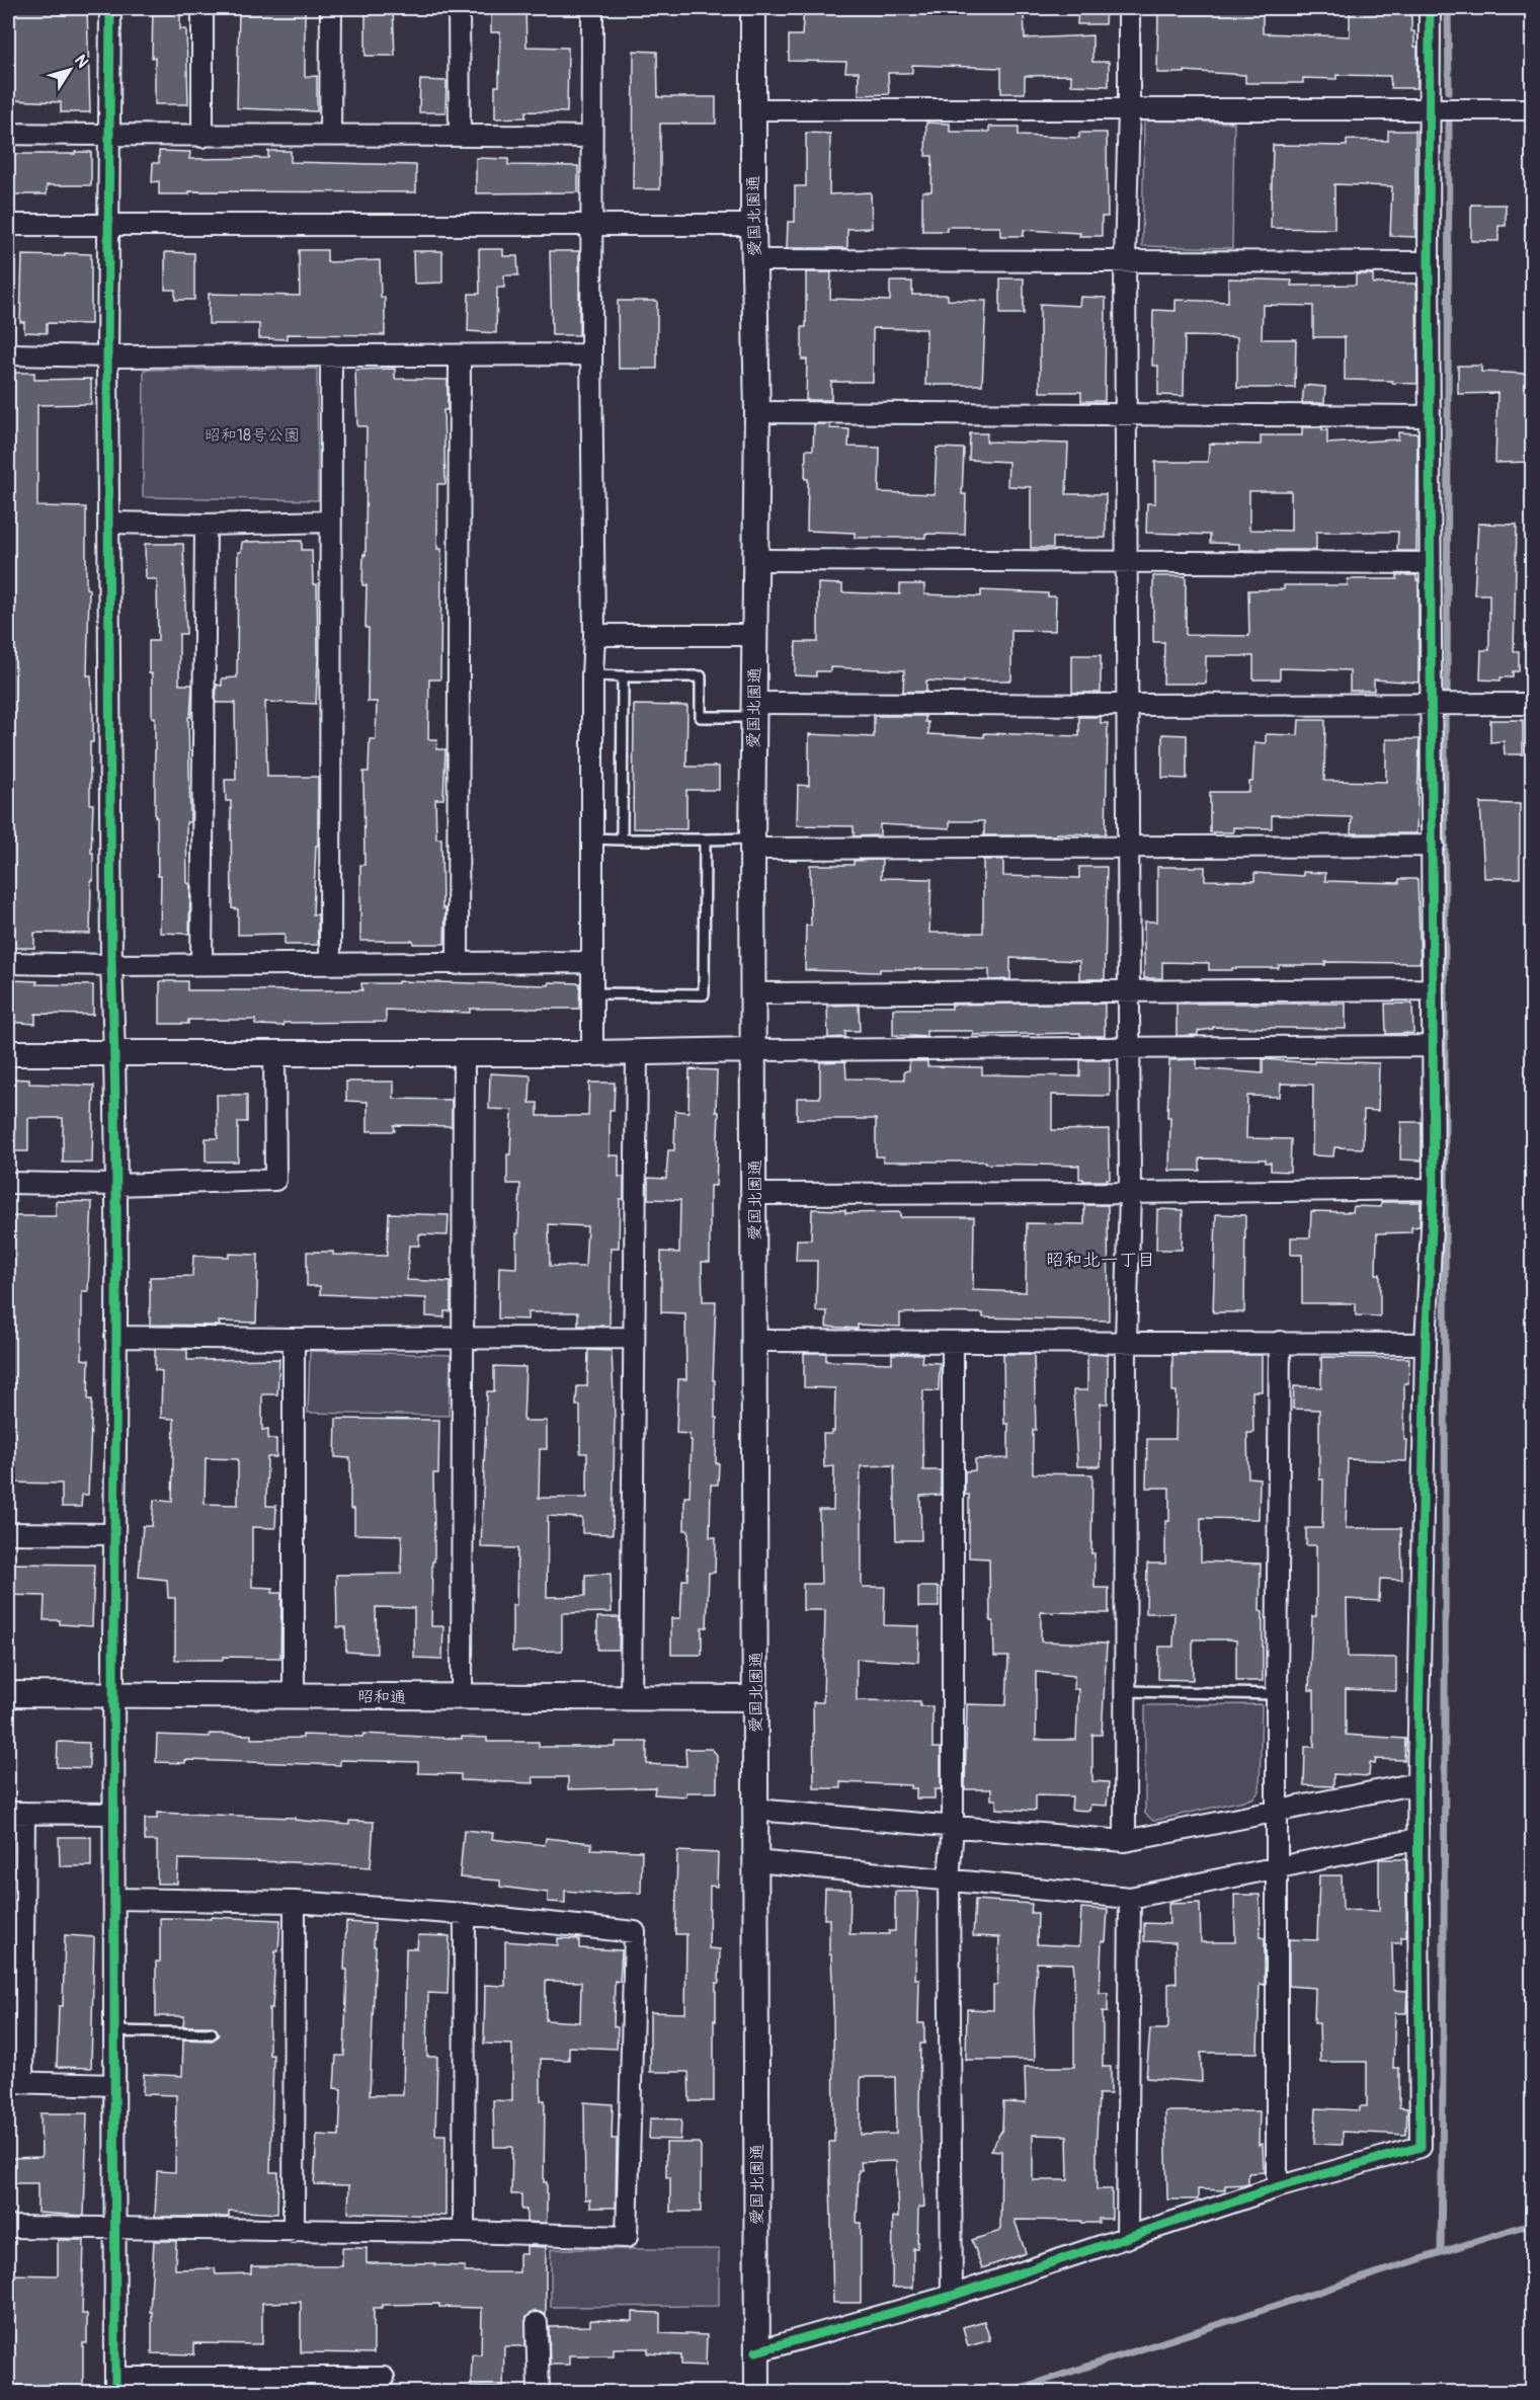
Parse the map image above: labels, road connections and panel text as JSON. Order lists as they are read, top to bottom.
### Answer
{
  "streets": {
    "street": ["愛国北園通", "昭和通"]
  },
  "crossings": [
    ["愛国北園通", "昭和通"]
  ],
  "districts": ["昭和北一丁目"],
  "parks": ["昭和18号公園"],
  "north": "top right"
}
